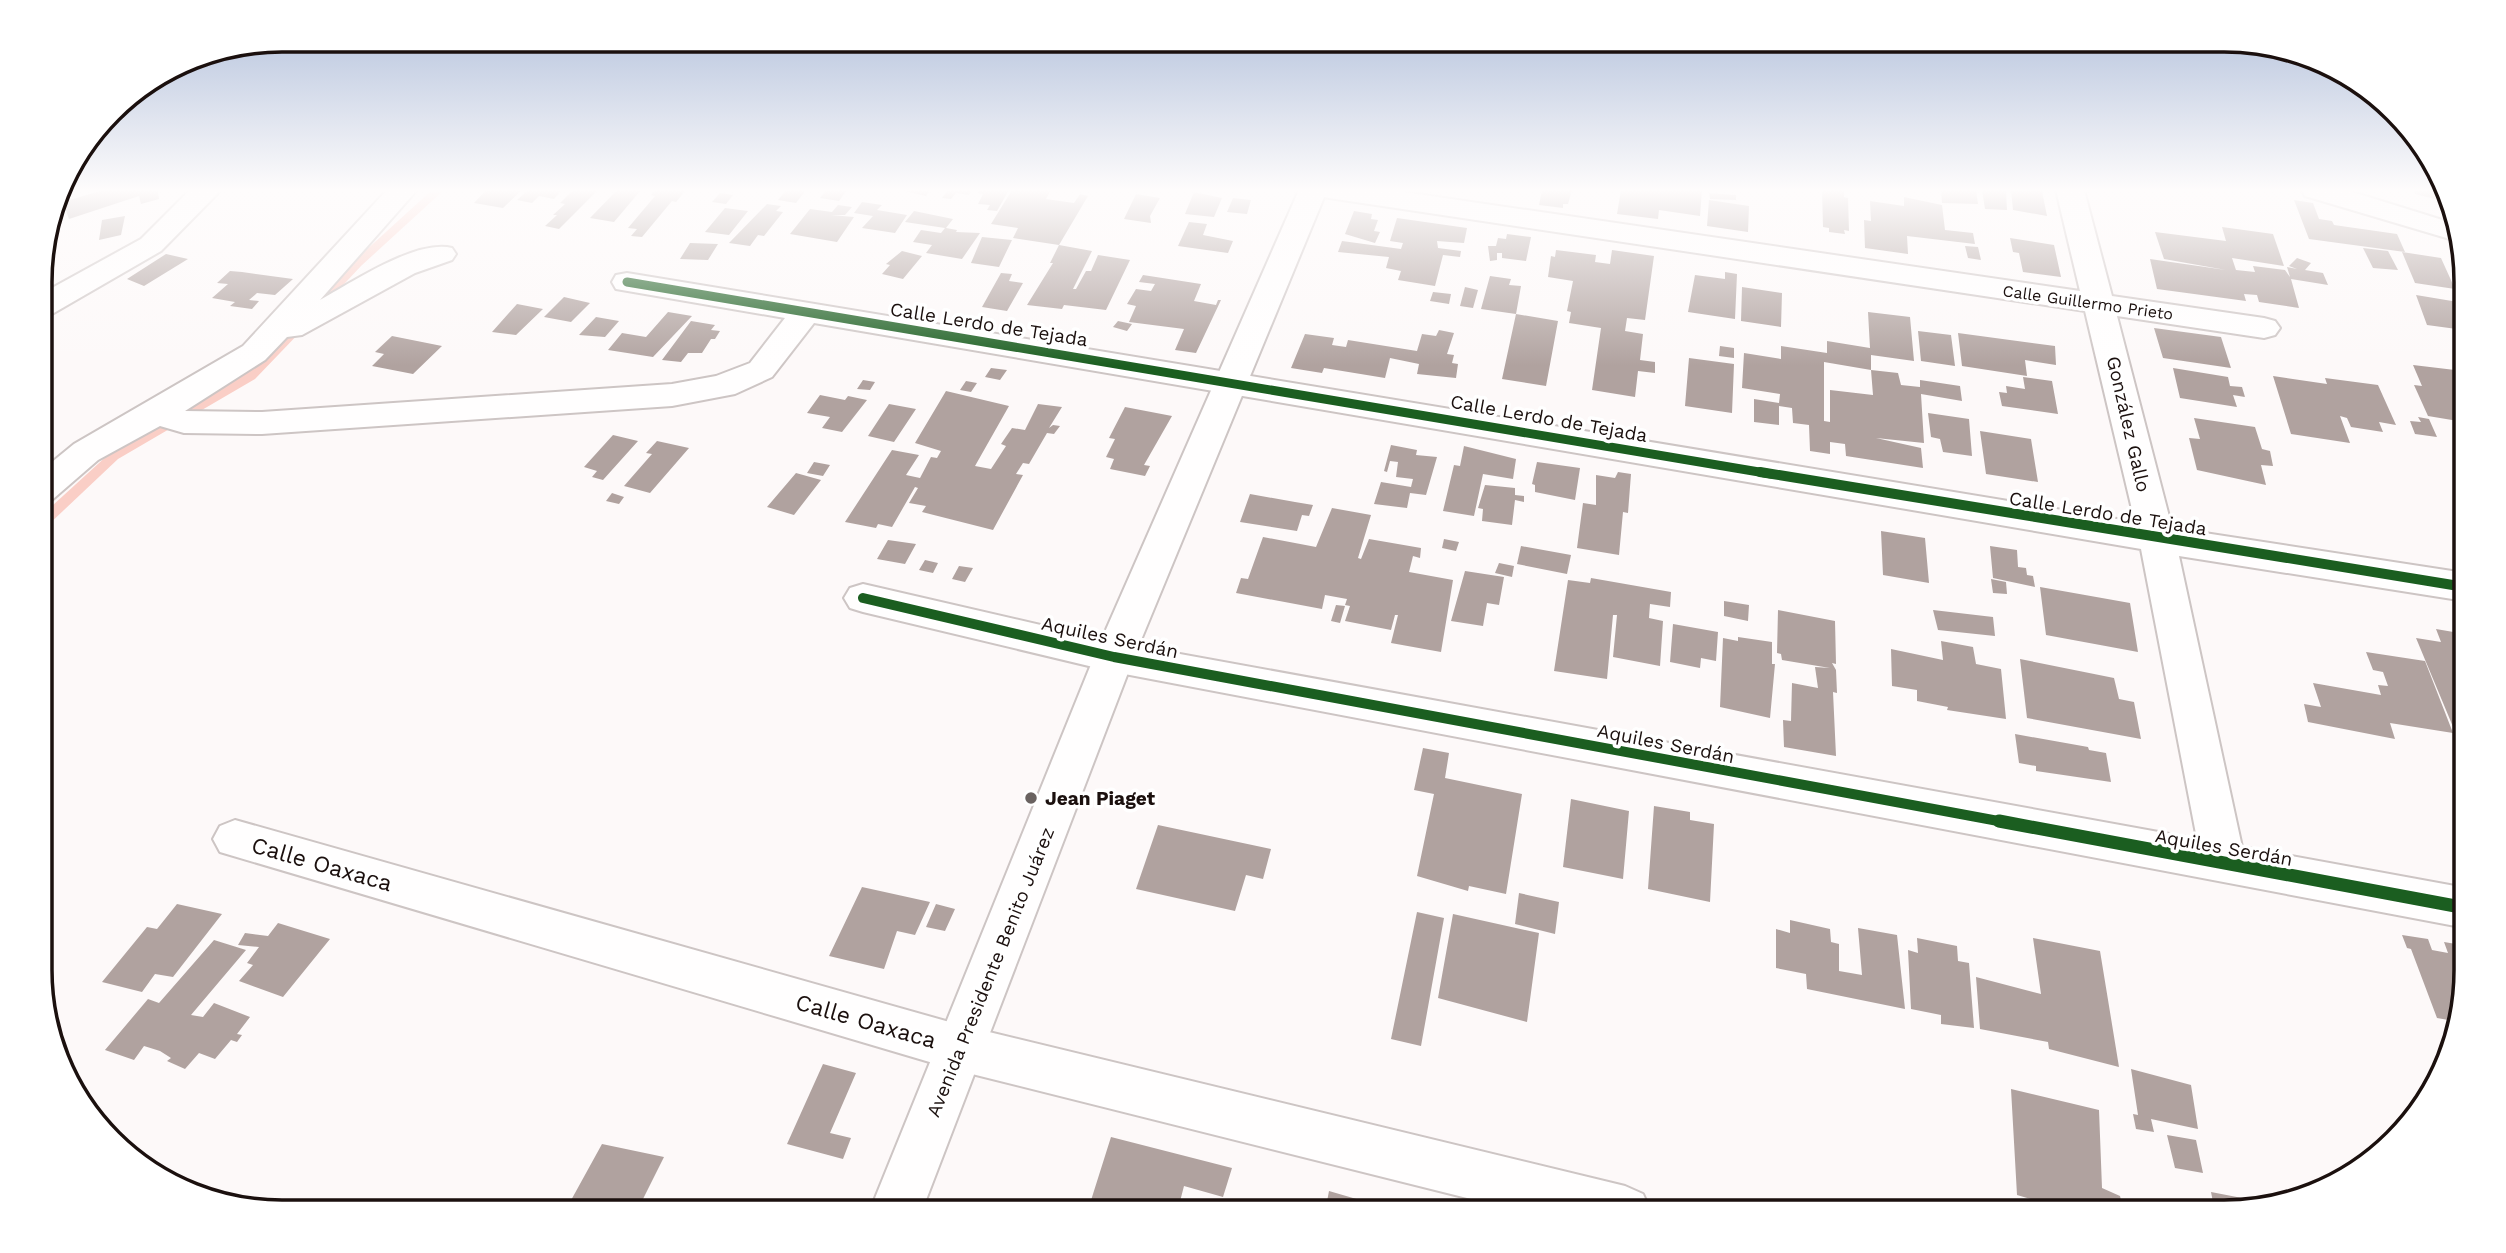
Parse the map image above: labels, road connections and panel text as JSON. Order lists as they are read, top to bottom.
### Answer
{
  "streets": {
    "street": [
      "Calle Guillermo Prieto",
      "Calle Lerdo de Tejada",
      "González Gallo",
      "Aquiles Serdán",
      "Calle Oaxaca",
      "Avenida Presidente Benito Juárez"
    ]
  },
  "crossings": [
    ["Calle Guillermo Prieto", "González Gallo"],
    ["Calle Lerdo de Tejada", "González Gallo"],
    ["Calle Lerdo de Tejada", "Avenida Presidente Benito Juárez"],
    ["González Gallo", "Aquiles Serdán"],
    ["Aquiles Serdán", "Avenida Presidente Benito Juárez"],
    ["Calle Oaxaca", "Avenida Presidente Benito Juárez"]
  ],
  "places": ["Jean Piaget"]
}
